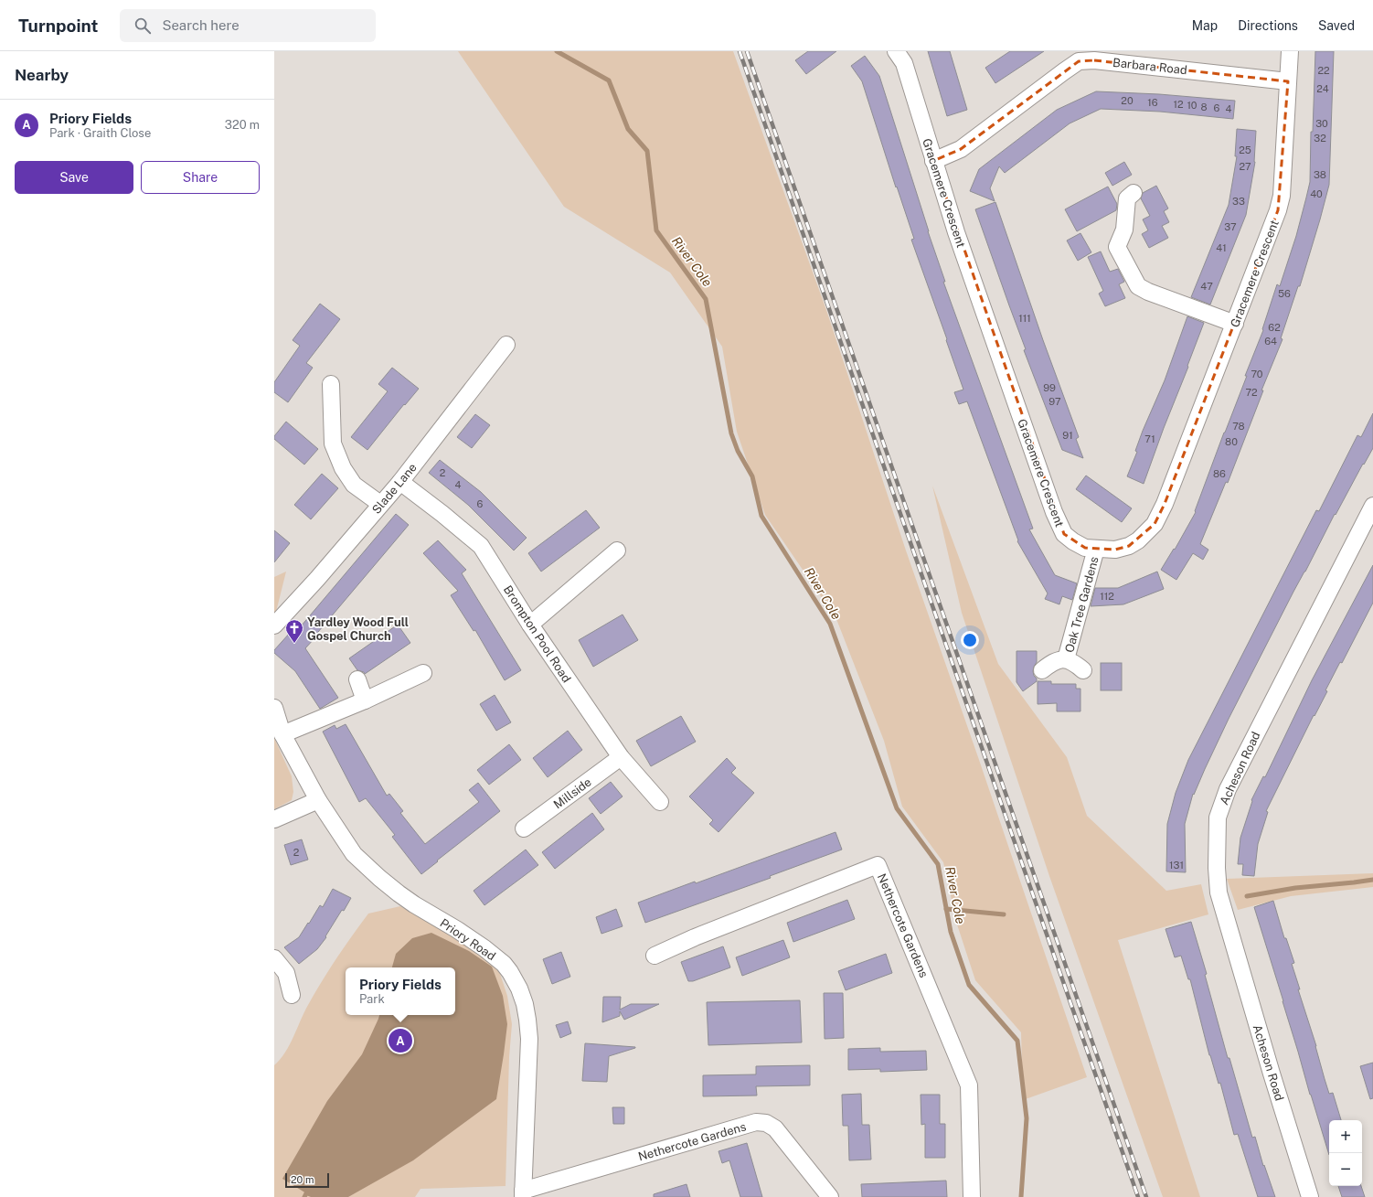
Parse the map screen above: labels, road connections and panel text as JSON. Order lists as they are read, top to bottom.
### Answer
{
  "streets": {
    "street": [
      "Barbara Road",
      "Gracemere Crescent",
      "Slade Lane",
      "Oak Tree Gardens",
      "Brompton Pool Road",
      "Acheson Road",
      "Millside",
      "Nethercote Gardens",
      "Priory Road"
    ]
  },
  "crossings": [
    ["Barbara Road", "Gracemere Crescent"],
    ["Gracemere Crescent", "Oak Tree Gardens"],
    ["Slade Lane", "Brompton Pool Road"],
    ["Brompton Pool Road", "Millside"],
    ["Nethercote Gardens", "Priory Road"]
  ],
  "water": ["River Cole"],
  "places": {
    "church": ["Yardley Wood Full Gospel Church"]
  },
  "house_numbers": [
    "22",
    "24",
    "20",
    "16",
    "12",
    "10",
    "8",
    "6",
    "4",
    "30",
    "32",
    "25",
    "27",
    "38",
    "40",
    "33",
    "37",
    "41",
    "47",
    "56",
    "111",
    "62",
    "64",
    "70",
    "99",
    "72",
    "97",
    "78",
    "91",
    "71",
    "80",
    "2",
    "86",
    "4",
    "6",
    "112",
    "2",
    "131"
  ],
  "scale_bar": "20 m",
  "page": {
    "header": "Turnpoint",
    "search": "Search here",
    "nav": ["Map", "Directions", "Saved"],
    "heading": "Nearby",
    "list": [
      {
        "mark": "A",
        "name": "Priory Fields",
        "note": "Park · Graith Close",
        "value": "320 m"
      }
    ],
    "buttons": ["Save", "Share"],
    "popup": ["Priory Fields", "Park"],
    "pins": "A",
    "map_buttons": ["+", "−"],
    "scale": "20 m"
  }
}
